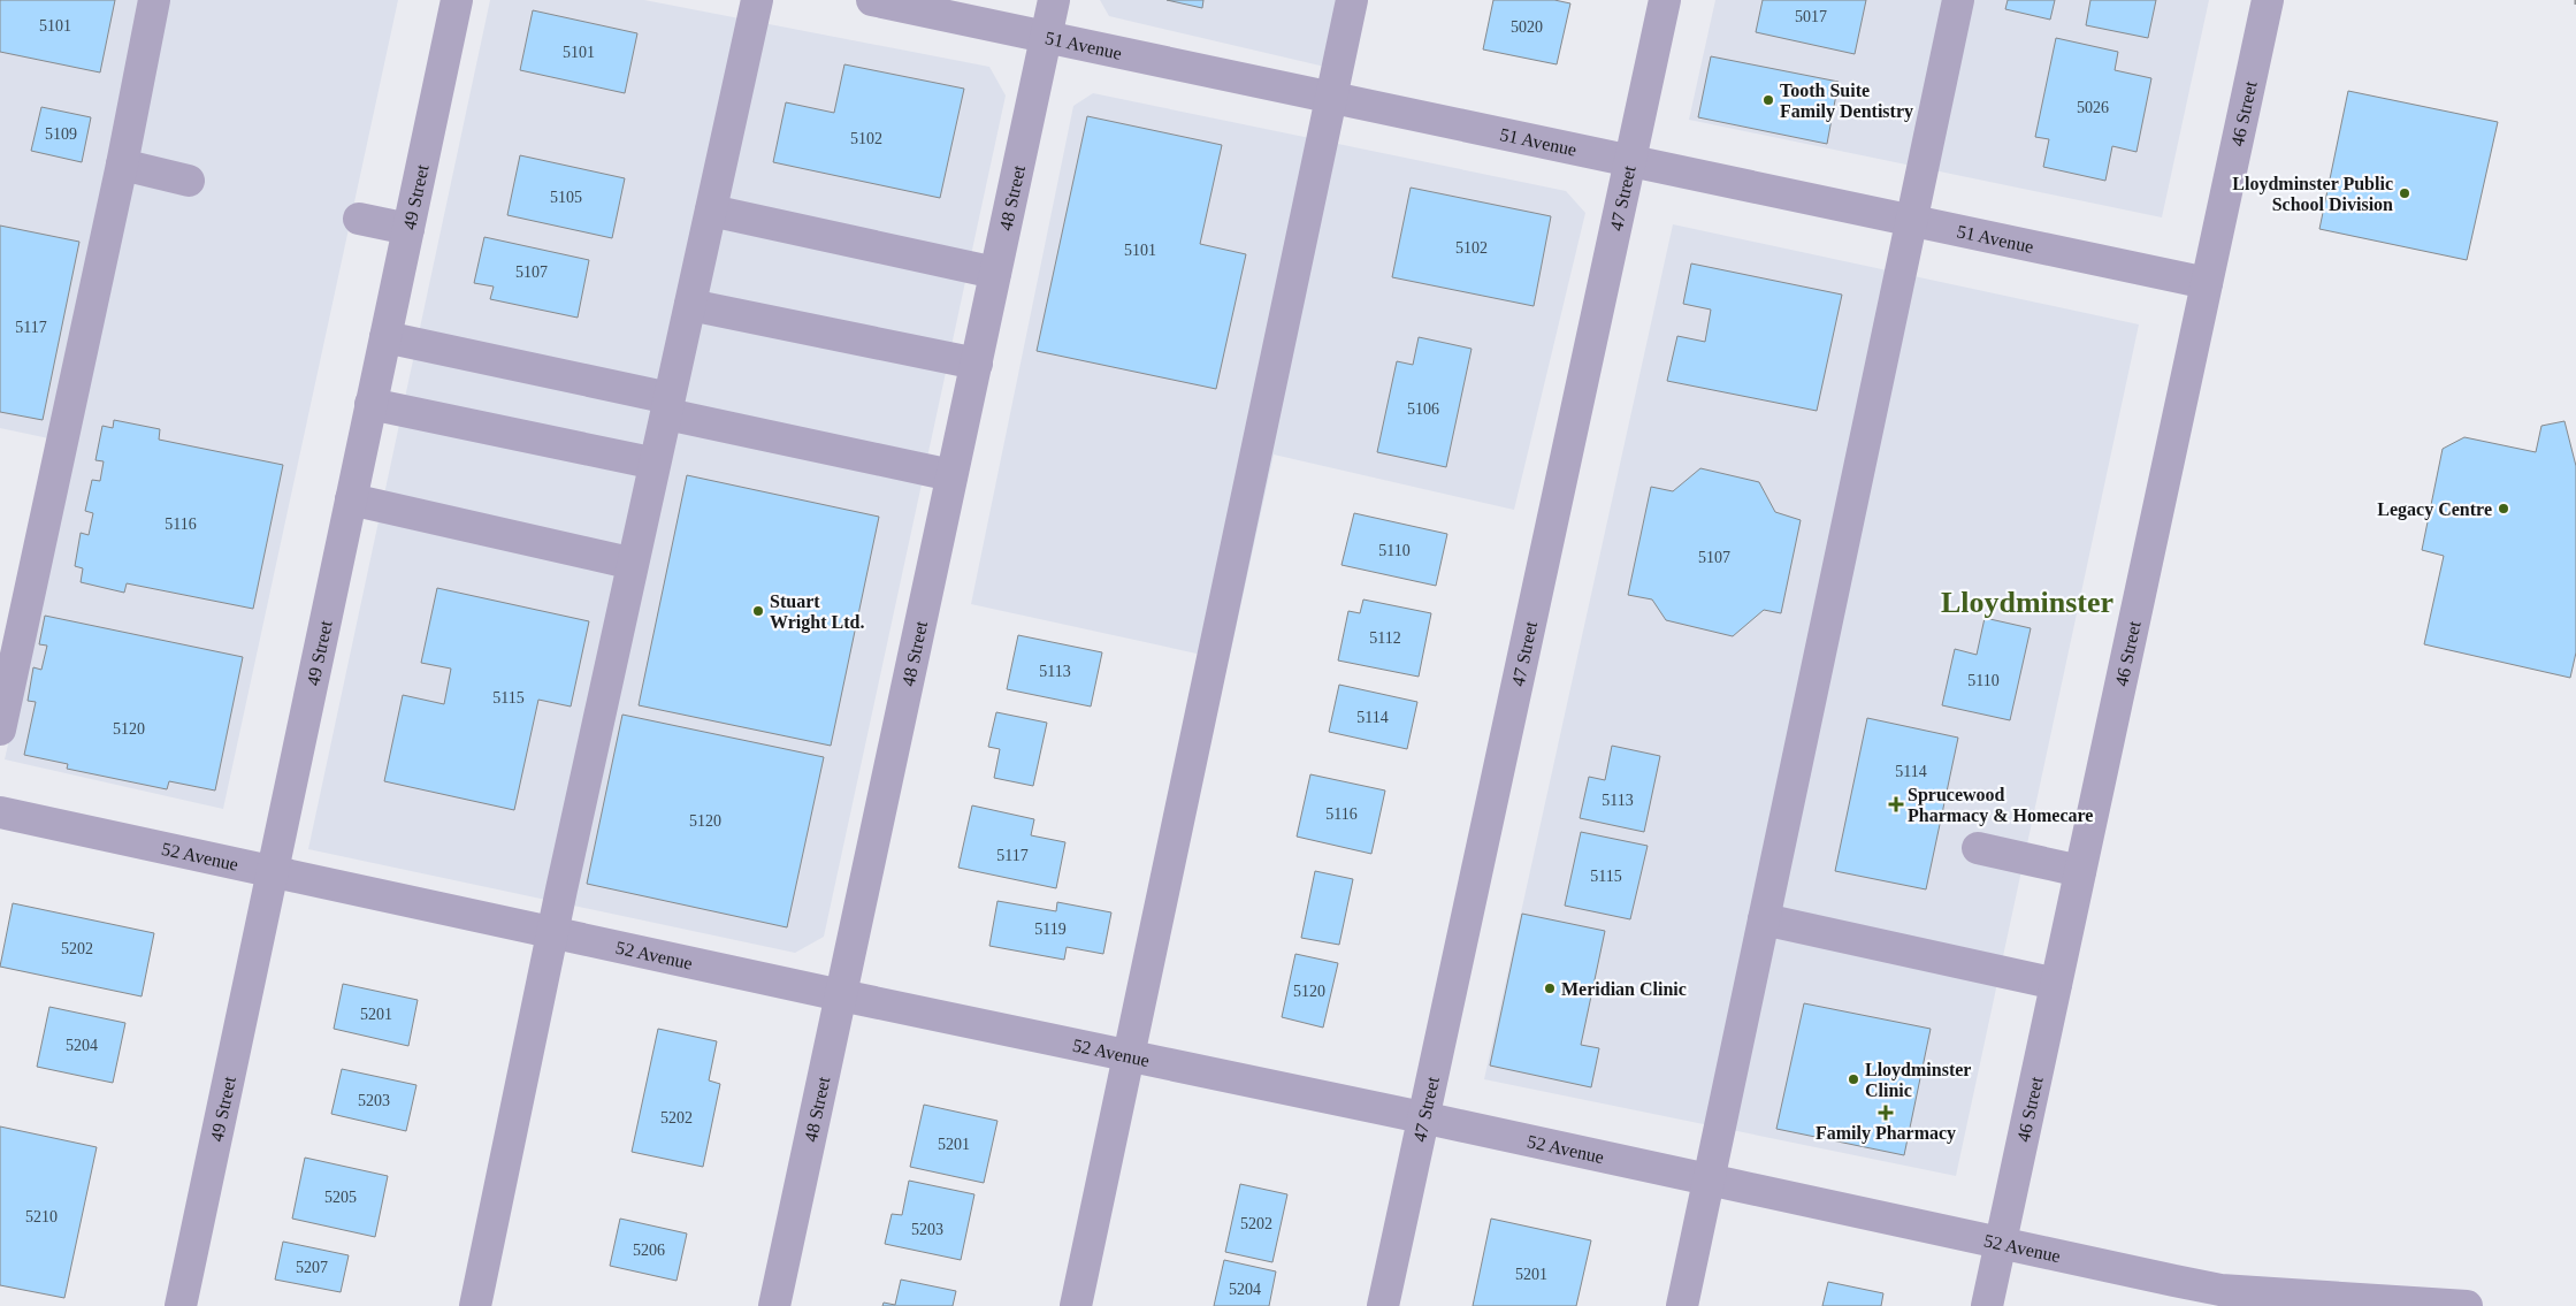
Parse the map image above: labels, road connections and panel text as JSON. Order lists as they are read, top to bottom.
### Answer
{
  "streets": {
    "street": [
      "51 Avenue",
      "46 Street",
      "49 Street",
      "48 Street",
      "47 Street",
      "52 Avenue"
    ]
  },
  "crossings": [
    ["51 Avenue", "46 Street"],
    ["51 Avenue", "48 Street"],
    ["51 Avenue", "47 Street"],
    ["46 Street", "52 Avenue"],
    ["49 Street", "52 Avenue"],
    ["48 Street", "52 Avenue"],
    ["47 Street", "52 Avenue"]
  ],
  "districts": ["Lloydminster"],
  "places": {
    "other": [
      "Tooth Suite Family Dentistry",
      "Lloydminster Public School Division",
      "Legacy Centre",
      "Stuart Wright Ltd.",
      "Meridian Clinic",
      "Lloydminster Clinic"
    ],
    "health": ["Sprucewood Pharmacy & Homecare", "Family Pharmacy"]
  },
  "house_numbers": [
    "5017",
    "5101",
    "5020",
    "5101",
    "5026",
    "5109",
    "5102",
    "5105",
    "5102",
    "5101",
    "5107",
    "5117",
    "5106",
    "5116",
    "5110",
    "5107",
    "5112",
    "5113",
    "5110",
    "5115",
    "5114",
    "5120",
    "5114",
    "5113",
    "5116",
    "5120",
    "5117",
    "5115",
    "5119",
    "5202",
    "5120",
    "5201",
    "5204",
    "5203",
    "5202",
    "5201",
    "5205",
    "5210",
    "5202",
    "5203",
    "5206",
    "5207",
    "5201",
    "5204"
  ]
}
